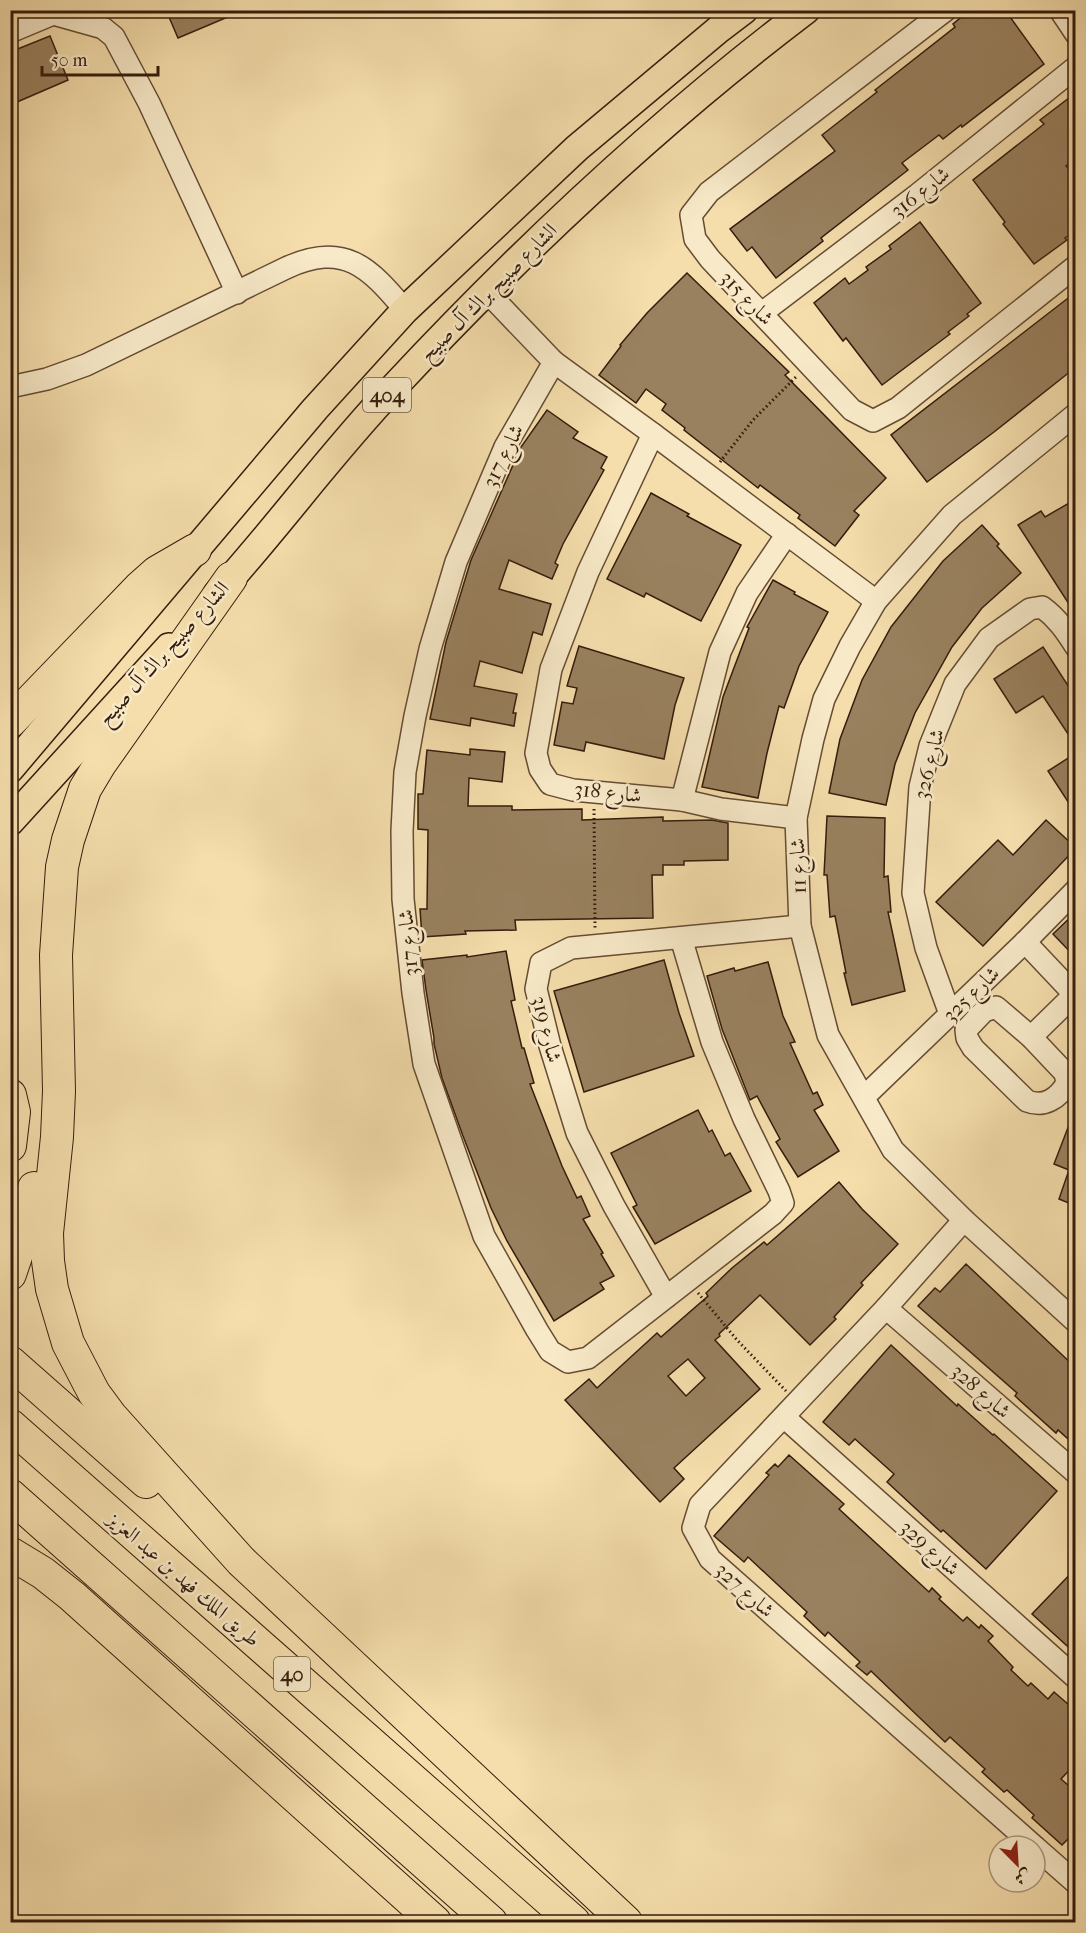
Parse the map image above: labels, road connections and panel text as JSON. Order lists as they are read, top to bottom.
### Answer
{
  "streets": {
    "highway": ["طريق الملك فهد بن عبد العزيز", "40"],
    "main road": ["الشارع صبيح براك آل صبيح", "404"],
    "street": [
      "شارع 316",
      "شارع 315",
      "شارع 317",
      "شارع 326",
      "شارع 318",
      "شارع 11",
      "شارع 325",
      "شارع 319",
      "شارع 328",
      "شارع 329",
      "شارع 327"
    ]
  },
  "crossings": [
    ["شارع 316", "شارع 315"],
    ["شارع 317", "شارع 319"],
    ["شارع 326", "شارع 325"],
    ["شارع 318", "شارع 11"],
    ["شارع 11", "شارع 325"],
    ["شارع 11", "شارع 319"],
    ["شارع 11", "شارع 327"],
    ["شارع 328", "شارع 327"],
    ["شارع 329", "شارع 327"]
  ],
  "scale_bar": "50 m",
  "north": "bottom right"
}
